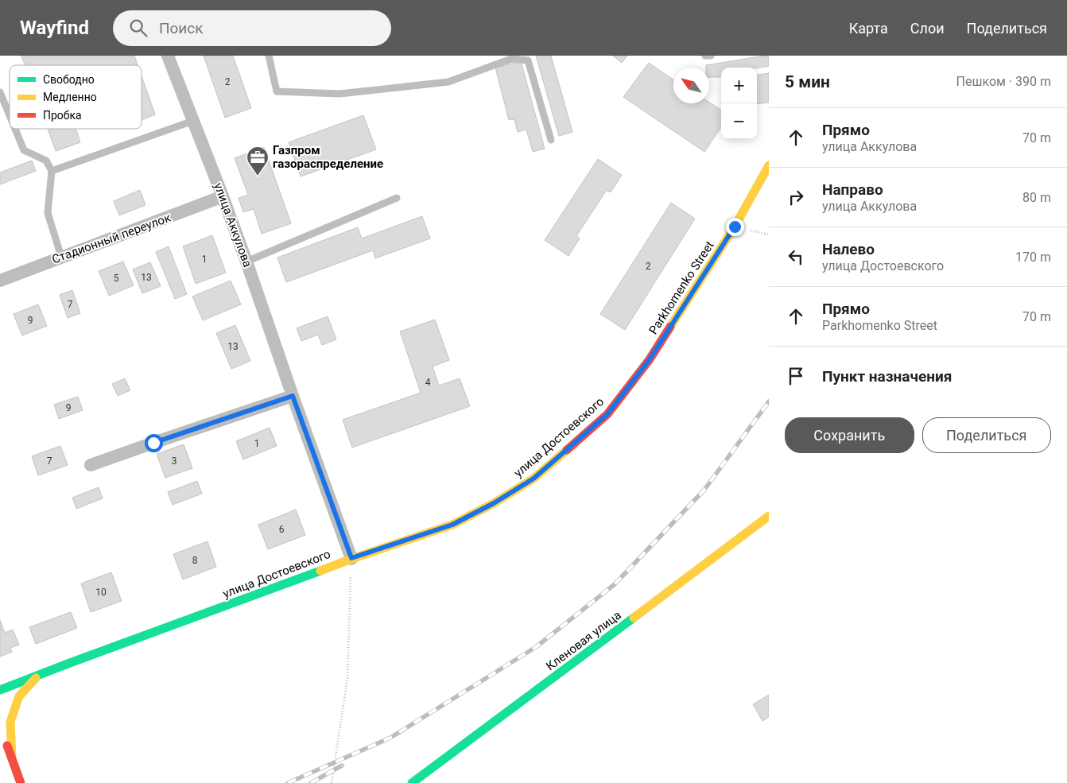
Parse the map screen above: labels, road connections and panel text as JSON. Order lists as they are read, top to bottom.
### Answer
{
  "streets": {
    "main road": ["Parkhomenko Street", "улица Достоевского", "Кленовая улица"],
    "street": ["улица Аккулова", "Стадионный переулок"]
  },
  "crossings": [
    ["улица Аккулова", "Стадионный переулок"],
    ["улица Аккулова", "улица Достоевского"],
    ["Parkhomenko Street", "улица Достоевского"]
  ],
  "places": {
    "office": ["Газпром газораспределение"]
  },
  "house_numbers": [
    "2",
    "1",
    "2",
    "13",
    "5",
    "7",
    "9",
    "13",
    "4",
    "9",
    "1",
    "7",
    "3",
    "6",
    "8",
    "10"
  ],
  "legend": ["Свободно", "Медленно", "Пробка"],
  "north": "top left",
  "page": {
    "header": "Wayfind",
    "search": "Поиск",
    "nav": ["Карта", "Слои", "Поделиться"],
    "heading": ["5 мин", "Пешком · 390 m"],
    "map_buttons": ["+", "−"],
    "list": [
      ["Прямо", "улица Аккулова", "70 m"],
      ["Направо", "улица Аккулова", "80 m"],
      ["Налево", "улица Достоевского", "170 m"],
      ["Прямо", "Parkhomenko Street", "70 m"],
      "Пункт назначения"
    ],
    "buttons": ["Сохранить", "Поделиться"]
  }
}
